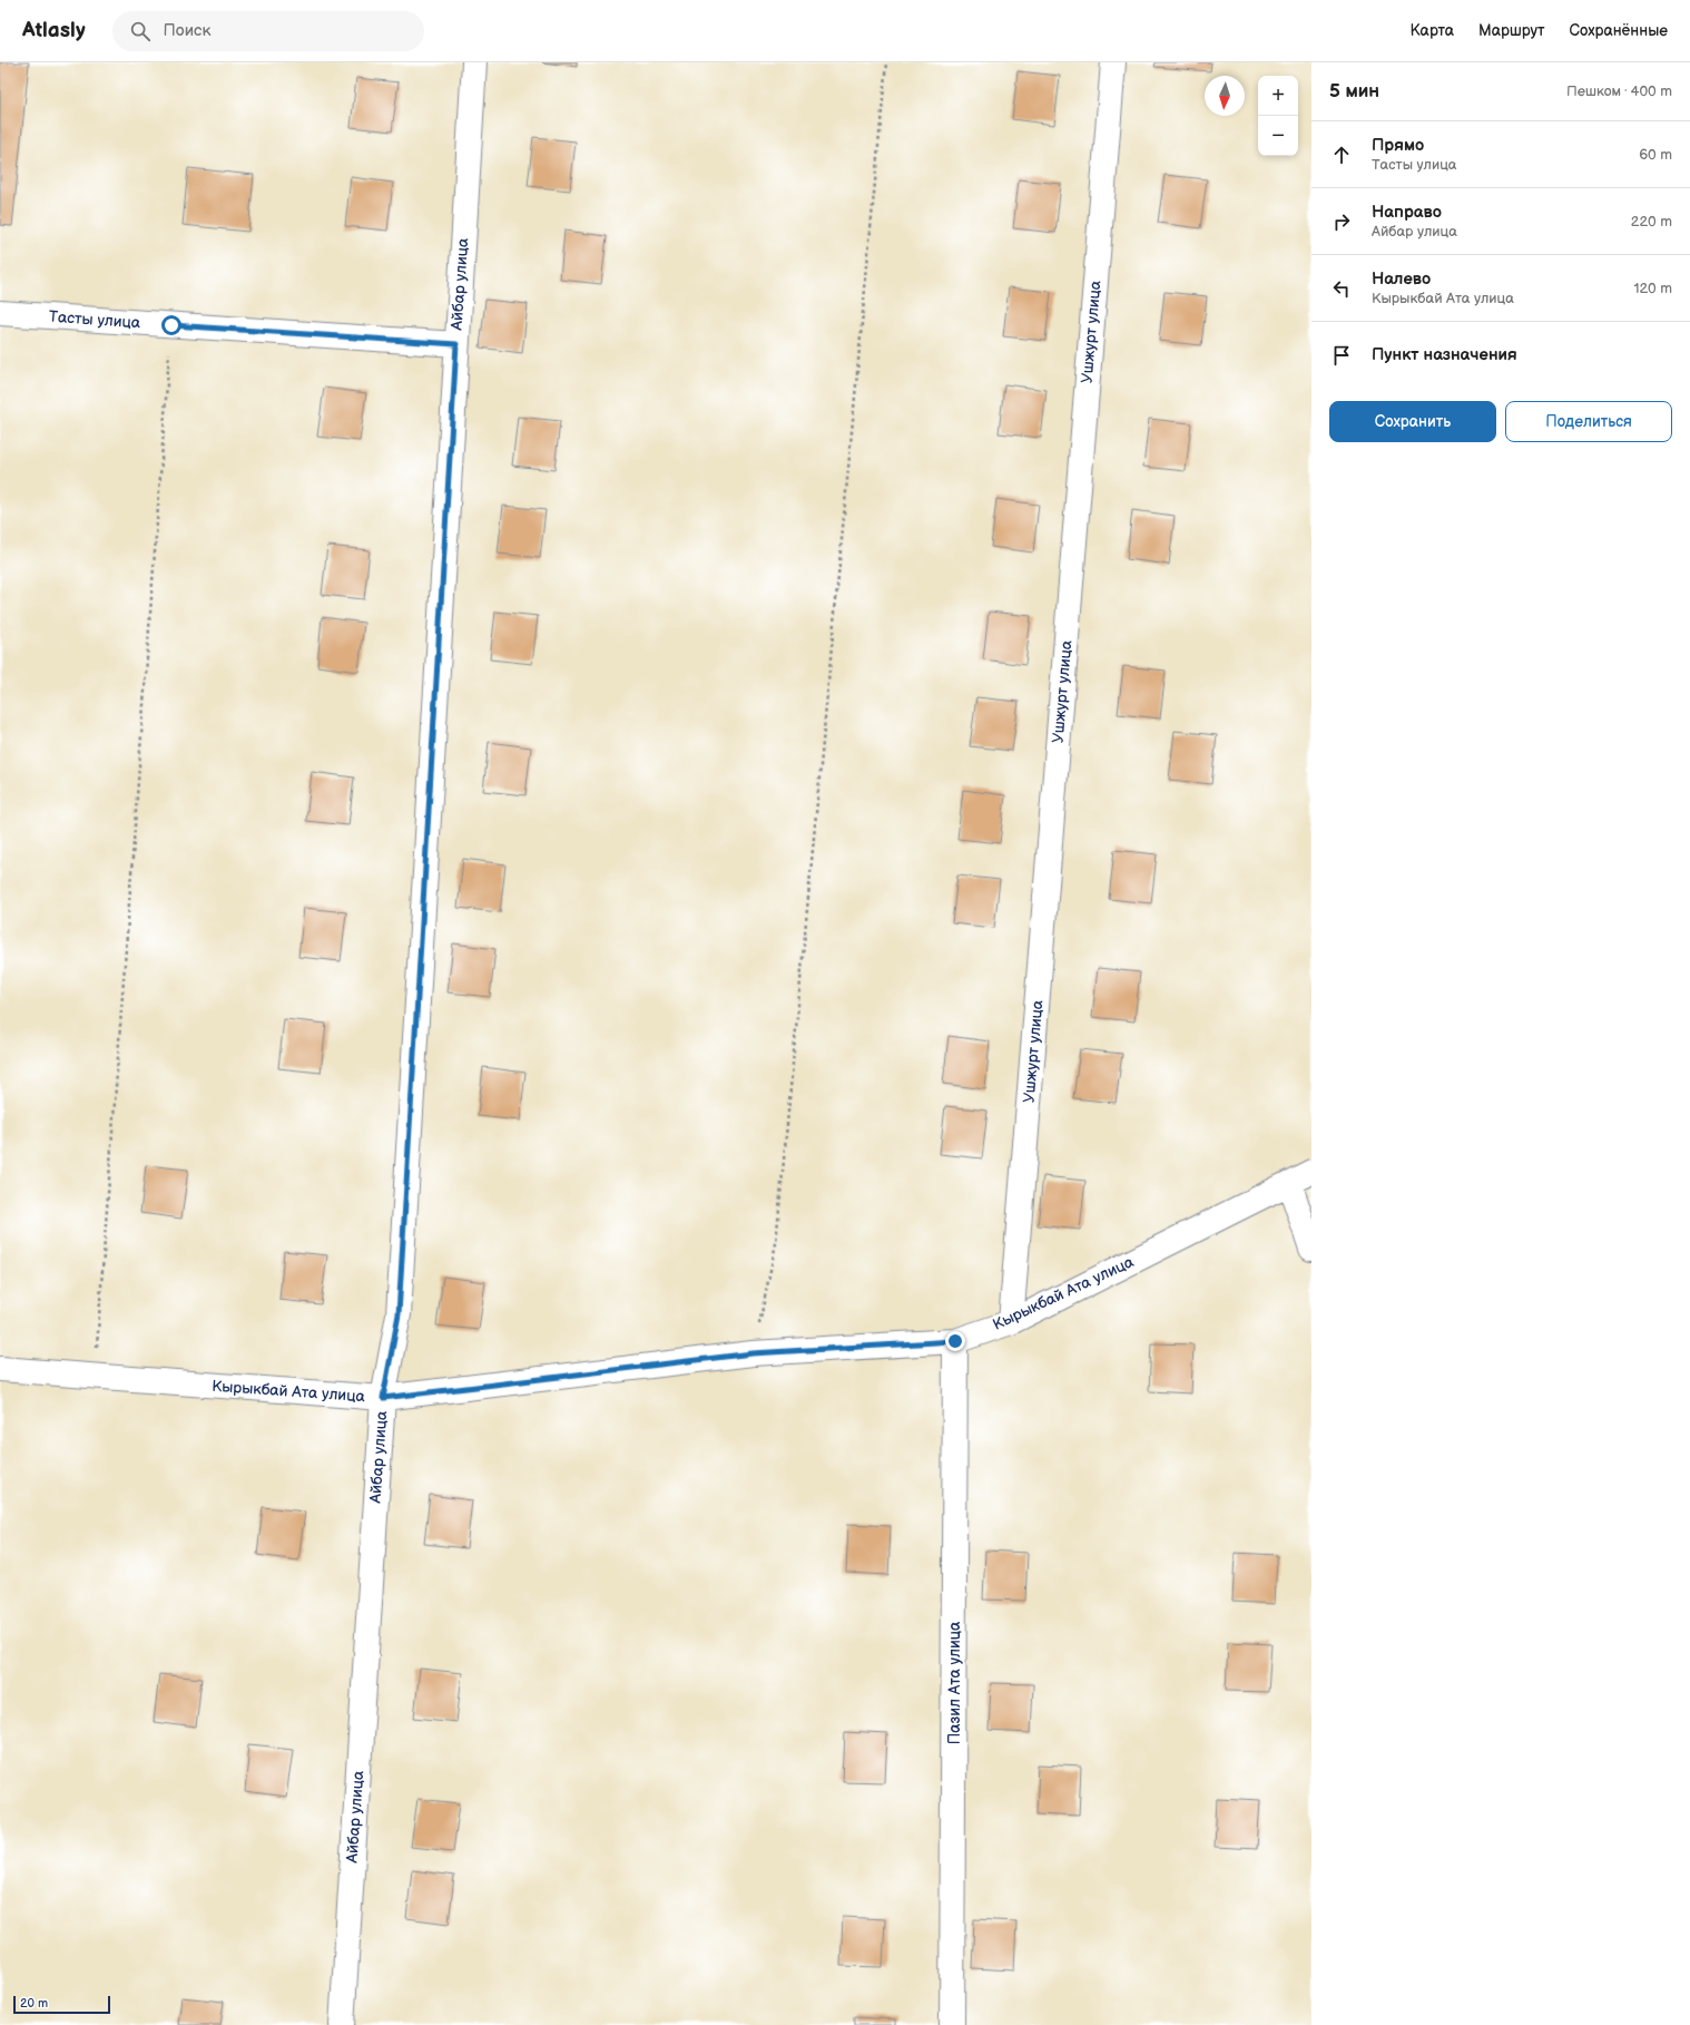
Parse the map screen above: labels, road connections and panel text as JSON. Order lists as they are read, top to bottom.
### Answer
{
  "streets": {
    "street": [
      "Айбар улица",
      "Тасты улица",
      "Ушжурт улица",
      "Кырыкбай Ата улица",
      "Пазил Ата улица"
    ]
  },
  "crossings": [
    ["Айбар улица", "Тасты улица"],
    ["Айбар улица", "Кырыкбай Ата улица"],
    ["Ушжурт улица", "Кырыкбай Ата улица"],
    ["Кырыкбай Ата улица", "Пазил Ата улица"]
  ],
  "scale_bar": "20 m",
  "north": "bottom",
  "page": {
    "header": "Atlasly",
    "search": "Поиск",
    "nav": ["Карта", "Маршрут", "Сохранённые"],
    "heading": ["5 мин", "Пешком · 400 m"],
    "map_buttons": ["+", "−"],
    "list": [
      ["Прямо", "Тасты улица", "60 m"],
      ["Направо", "Айбар улица", "220 m"],
      ["Налево", "Кырыкбай Ата улица", "120 m"],
      "Пункт назначения"
    ],
    "buttons": ["Сохранить", "Поделиться"],
    "scale": "20 m"
  }
}
